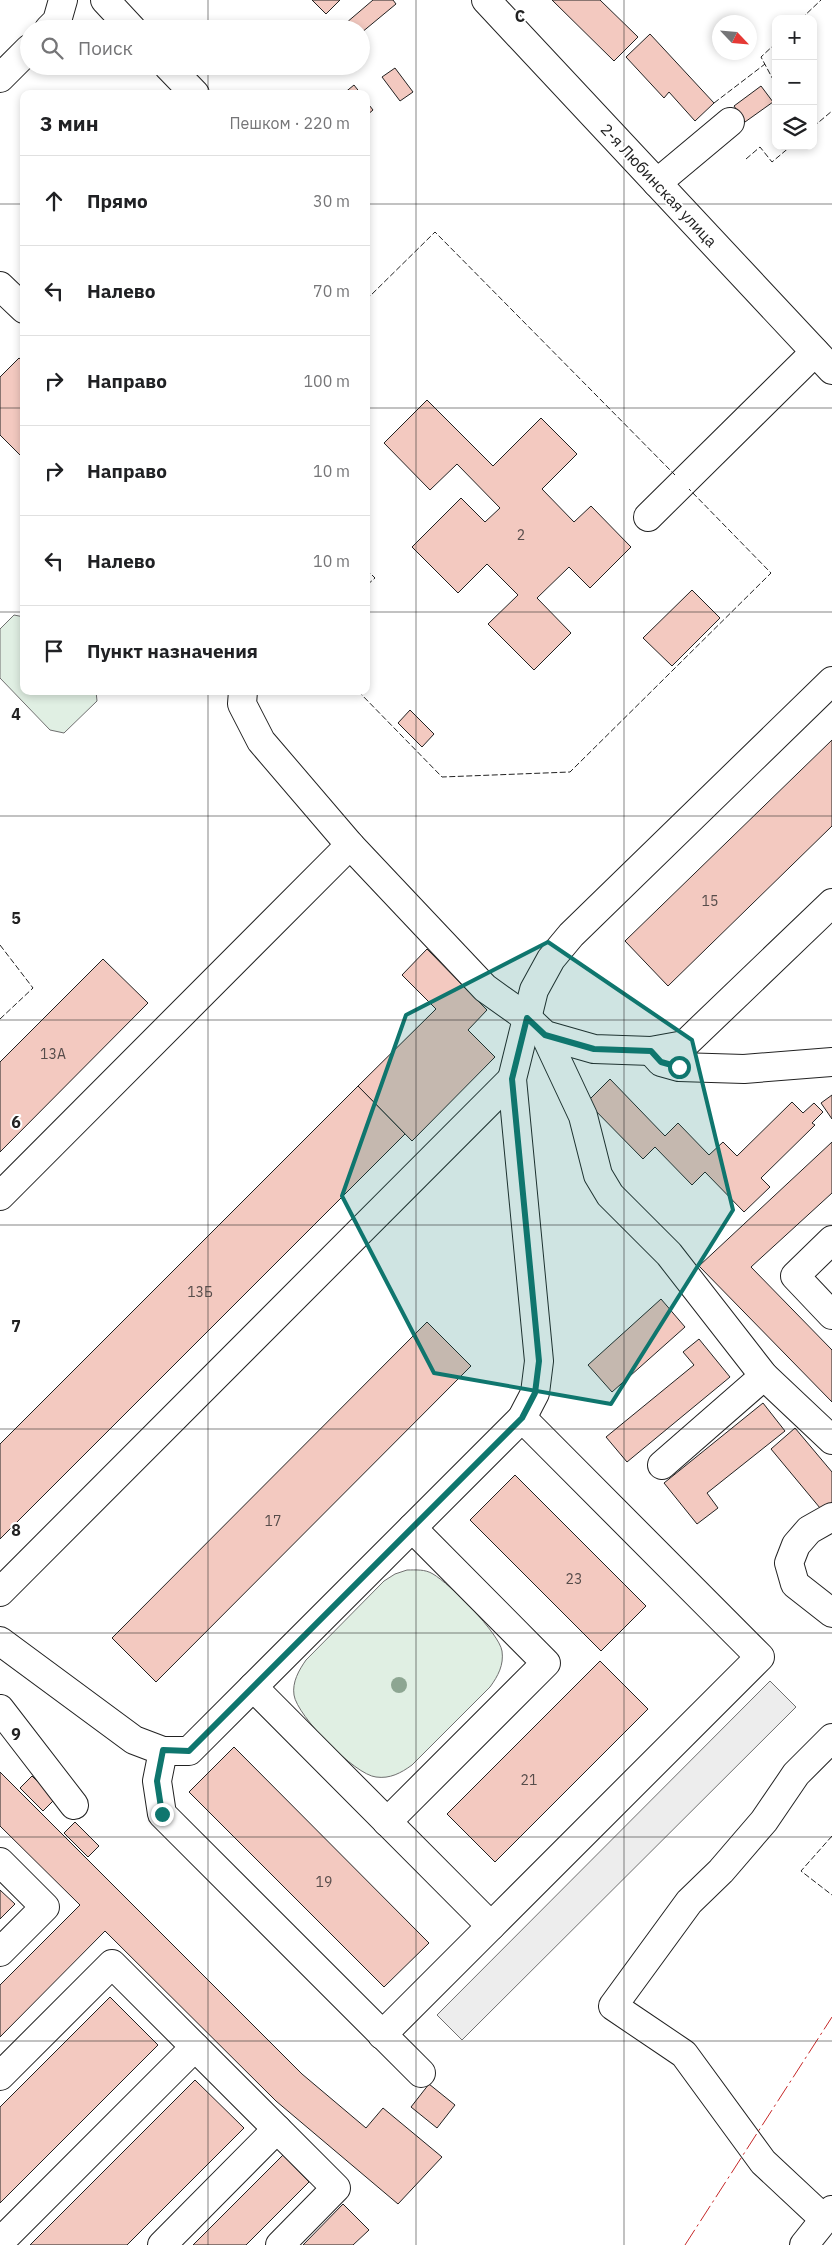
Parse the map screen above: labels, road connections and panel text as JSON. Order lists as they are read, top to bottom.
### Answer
{
  "streets": {
    "street": ["2-я Любинская улица"]
  },
  "house_numbers": [
    "2",
    "15",
    "13А",
    "13Б",
    "17",
    "23",
    "21",
    "19"
  ],
  "north": "bottom right",
  "page": {
    "map_buttons": ["+", "−"],
    "search": "Поиск",
    "heading": ["3 мин", "Пешком · 220 m"],
    "list": [
      ["Прямо", "30 m"],
      ["Налево", "70 m"],
      ["Направо", "100 m"],
      ["Направо", "10 m"],
      ["Налево", "10 m"],
      "Пункт назначения"
    ]
  },
  "grid": {
    "columns": ["C"],
    "rows": [
      "4",
      "5",
      "6",
      "7",
      "8",
      "9"
    ]
  }
}
